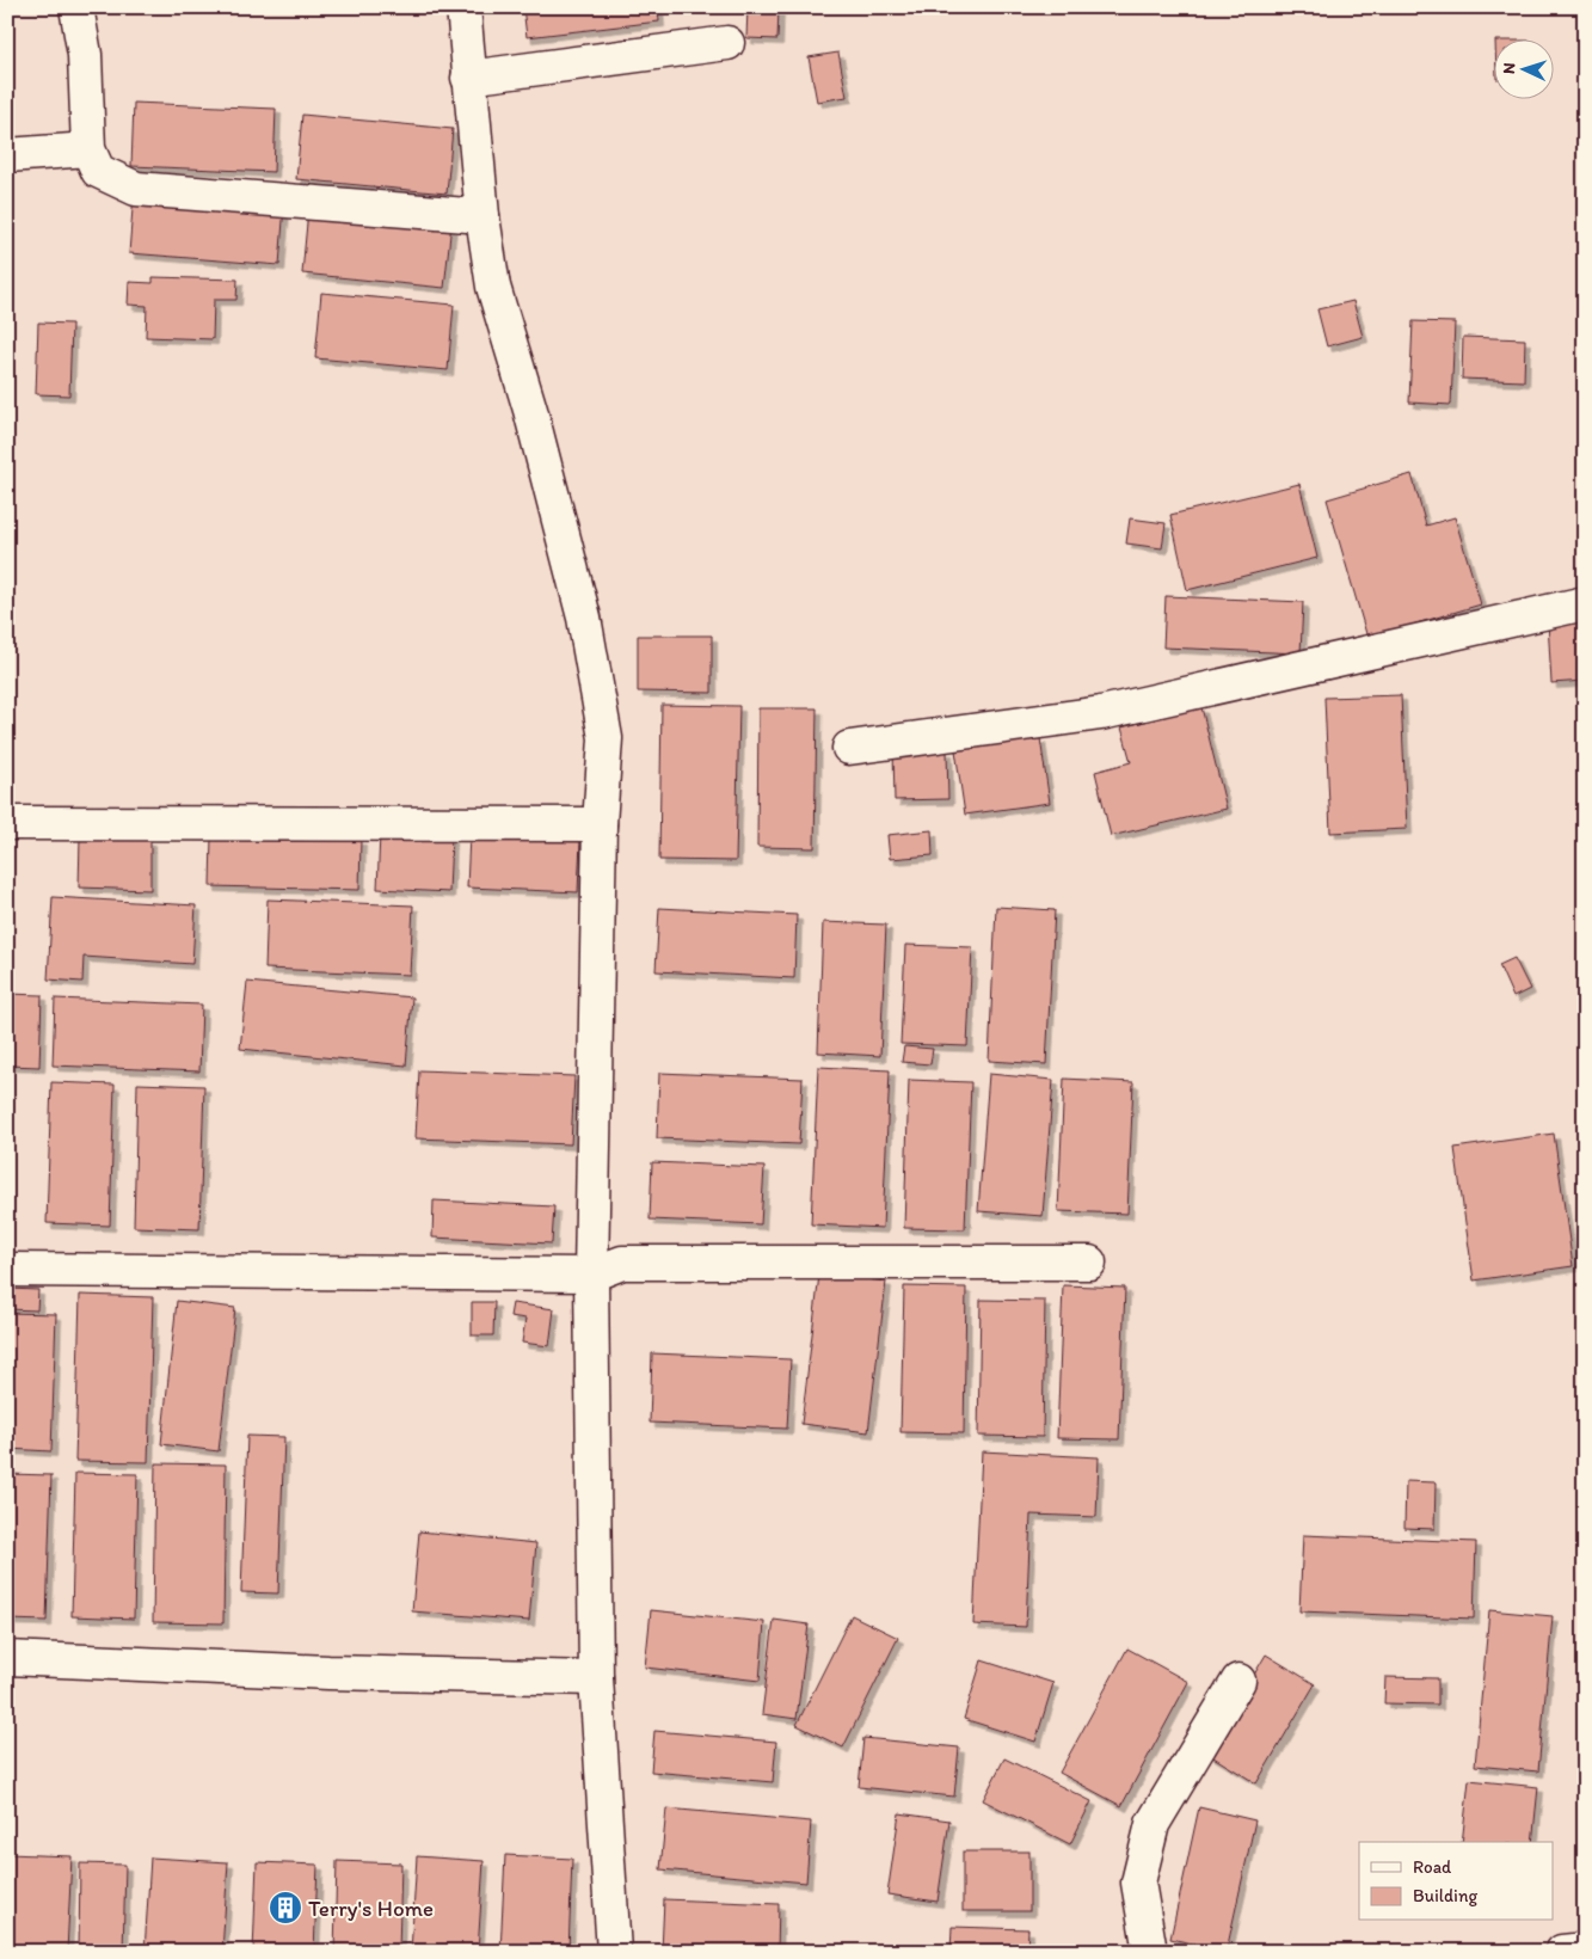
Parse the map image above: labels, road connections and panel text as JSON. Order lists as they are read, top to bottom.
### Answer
{
  "places": {
    "building": ["Terry's Home"]
  },
  "legend": ["Road", "Building"],
  "north": "left"
}
